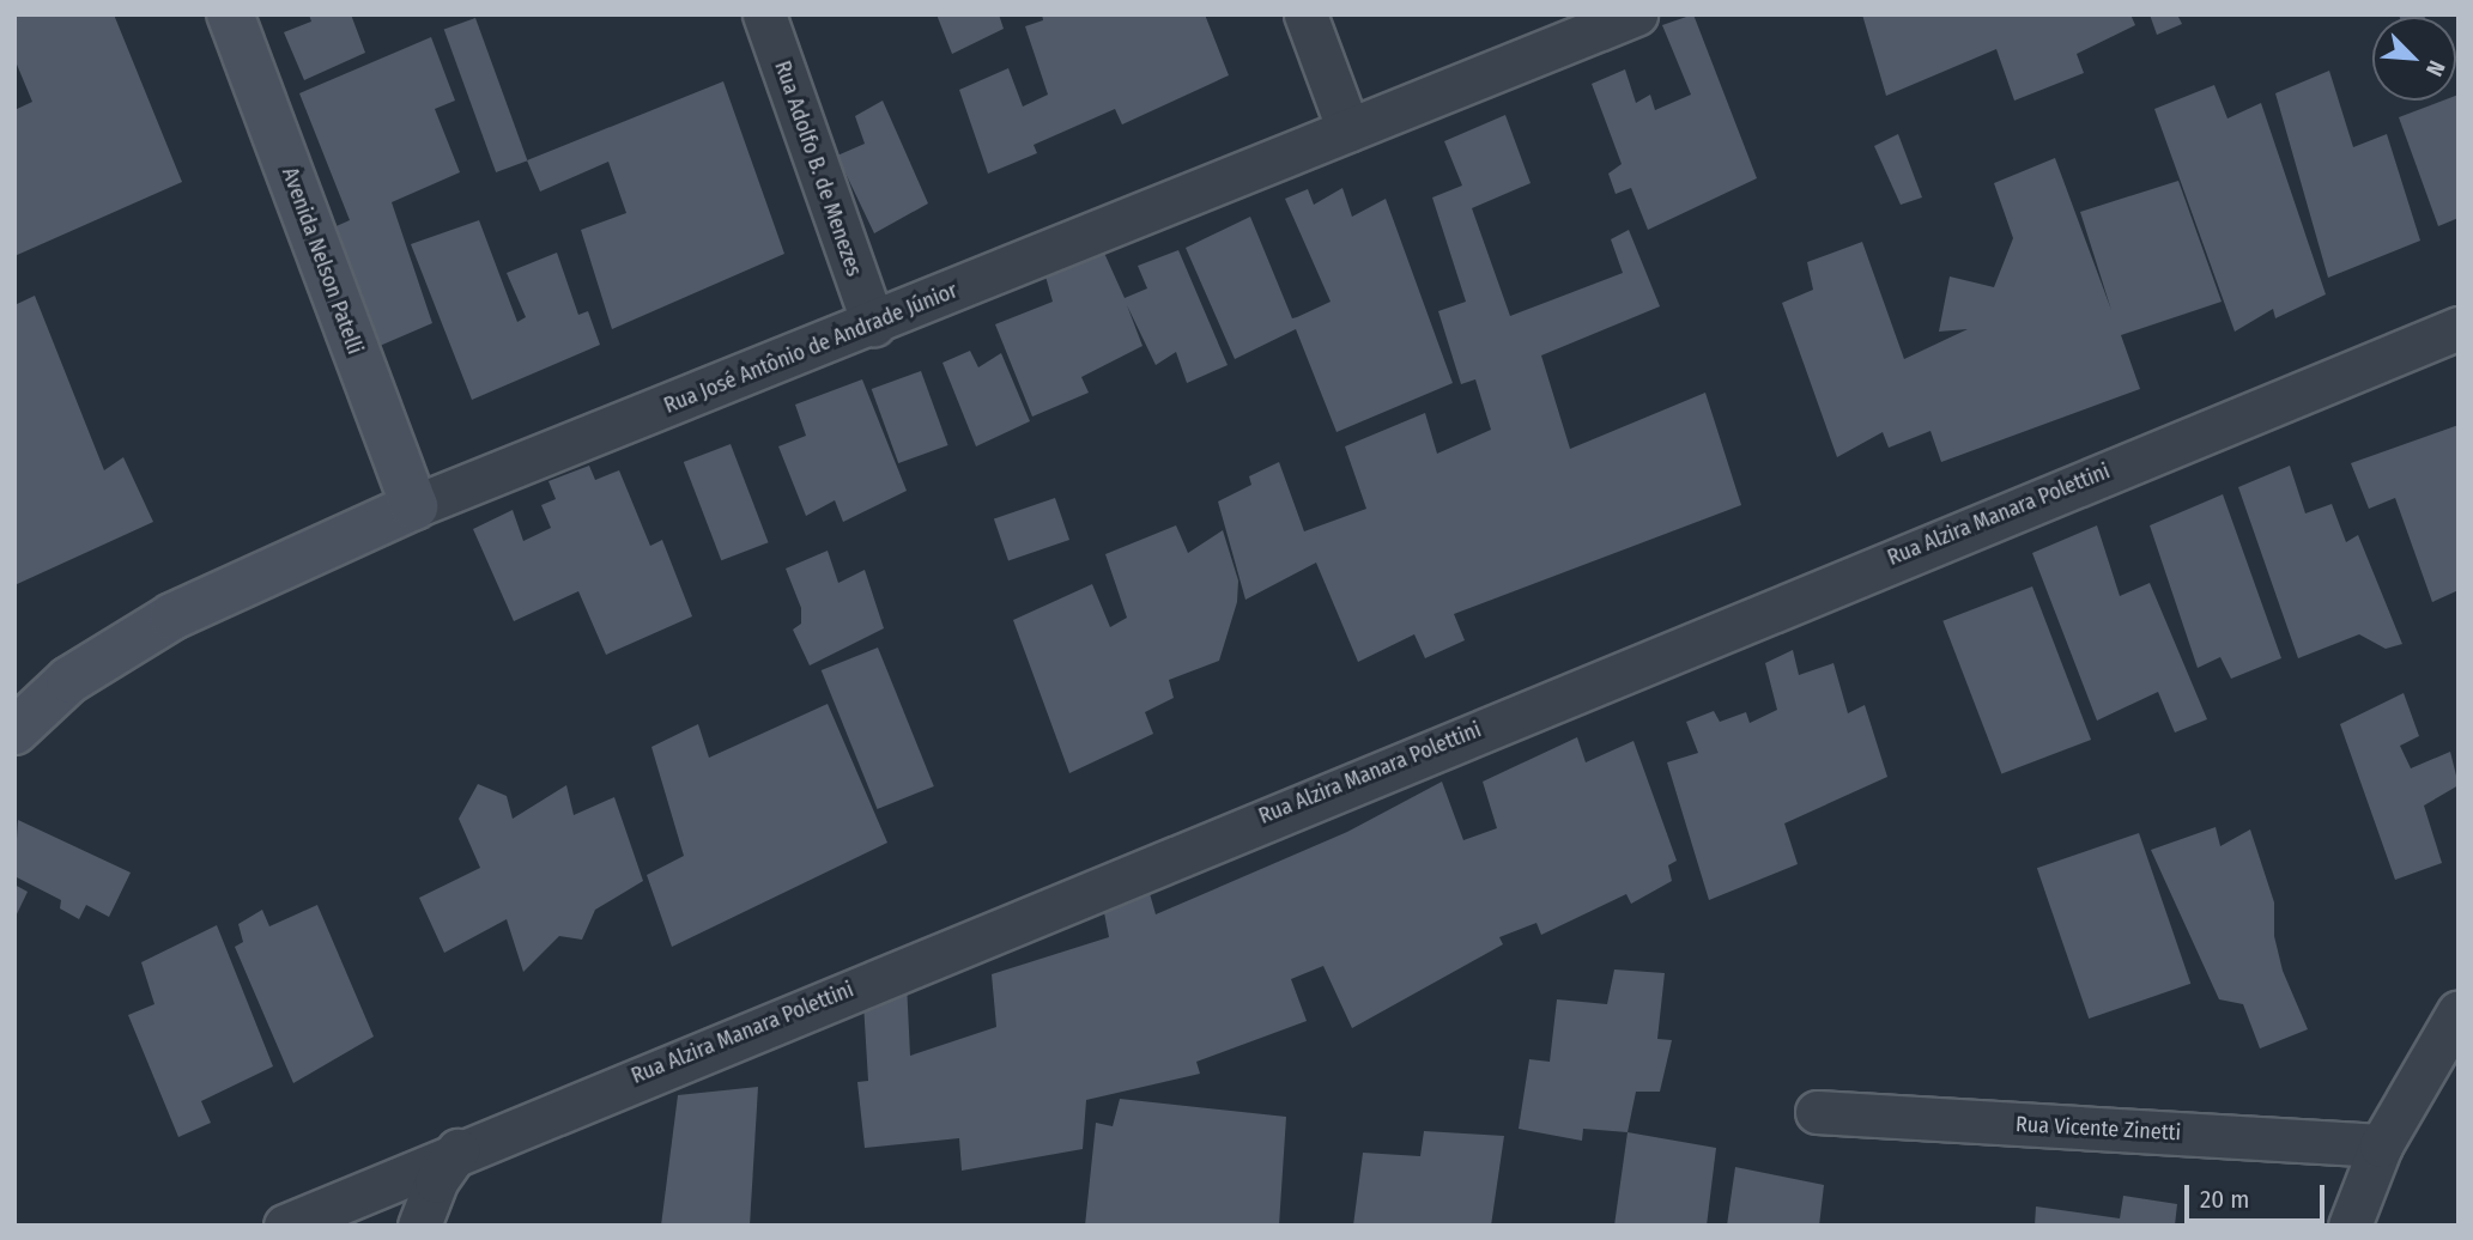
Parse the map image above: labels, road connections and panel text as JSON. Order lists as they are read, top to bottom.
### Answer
{
  "streets": {
    "street": [
      "Rua Adolfo B. de Menezes",
      "Avenida Nelson Patelli",
      "Rua José Antônio de Andrade Júnior",
      "Rua Alzira Manara Polettini",
      "Rua Vicente Zinetti"
    ]
  },
  "crossings": [
    ["Rua Adolfo B. de Menezes", "Rua José Antônio de Andrade Júnior"],
    ["Avenida Nelson Patelli", "Rua José Antônio de Andrade Júnior"]
  ],
  "scale_bar": "20 m",
  "north": "bottom right"
}
